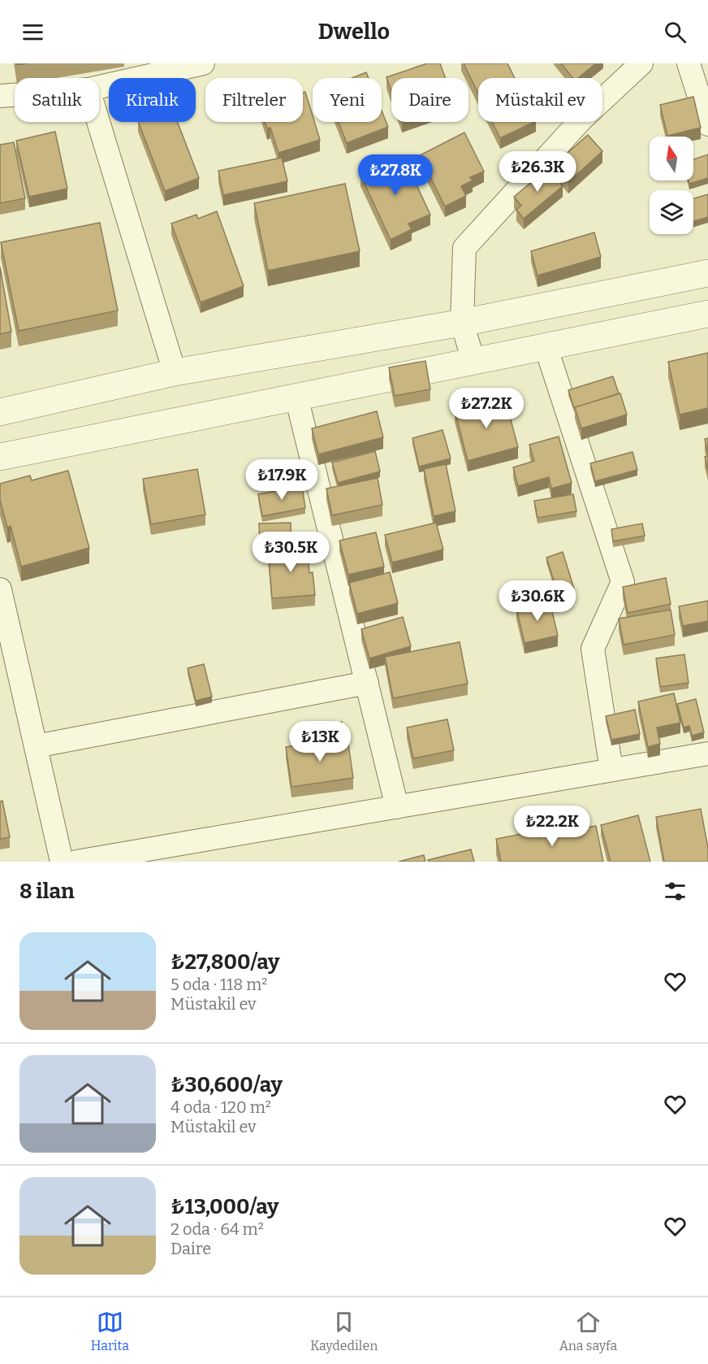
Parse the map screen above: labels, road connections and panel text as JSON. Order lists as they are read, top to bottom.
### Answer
{
  "north": "top",
  "page": {
    "header": "Dwello",
    "chip": [
      "Satılık",
      "Kiralık",
      "Filtreler",
      "Yeni",
      "Daire",
      "Müstakil ev"
    ],
    "price": [
      "₺26.3K",
      "₺27.8K",
      "₺27.2K",
      "₺17.9K",
      "₺30.5K",
      "₺30.6K",
      "₺13K",
      "₺22.2K"
    ],
    "heading": "8 ilan",
    "list": [
      {
        "name": "₺27,800/ay",
        "note": "5 oda · 118 m² · Müstakil ev"
      },
      {
        "name": "₺30,600/ay",
        "note": "4 oda · 120 m² · Müstakil ev"
      },
      {
        "name": "₺13,000/ay",
        "note": "2 oda · 64 m² · Daire"
      }
    ],
    "tabs": ["Harita", "Kaydedilen", "Ana sayfa"]
  }
}
